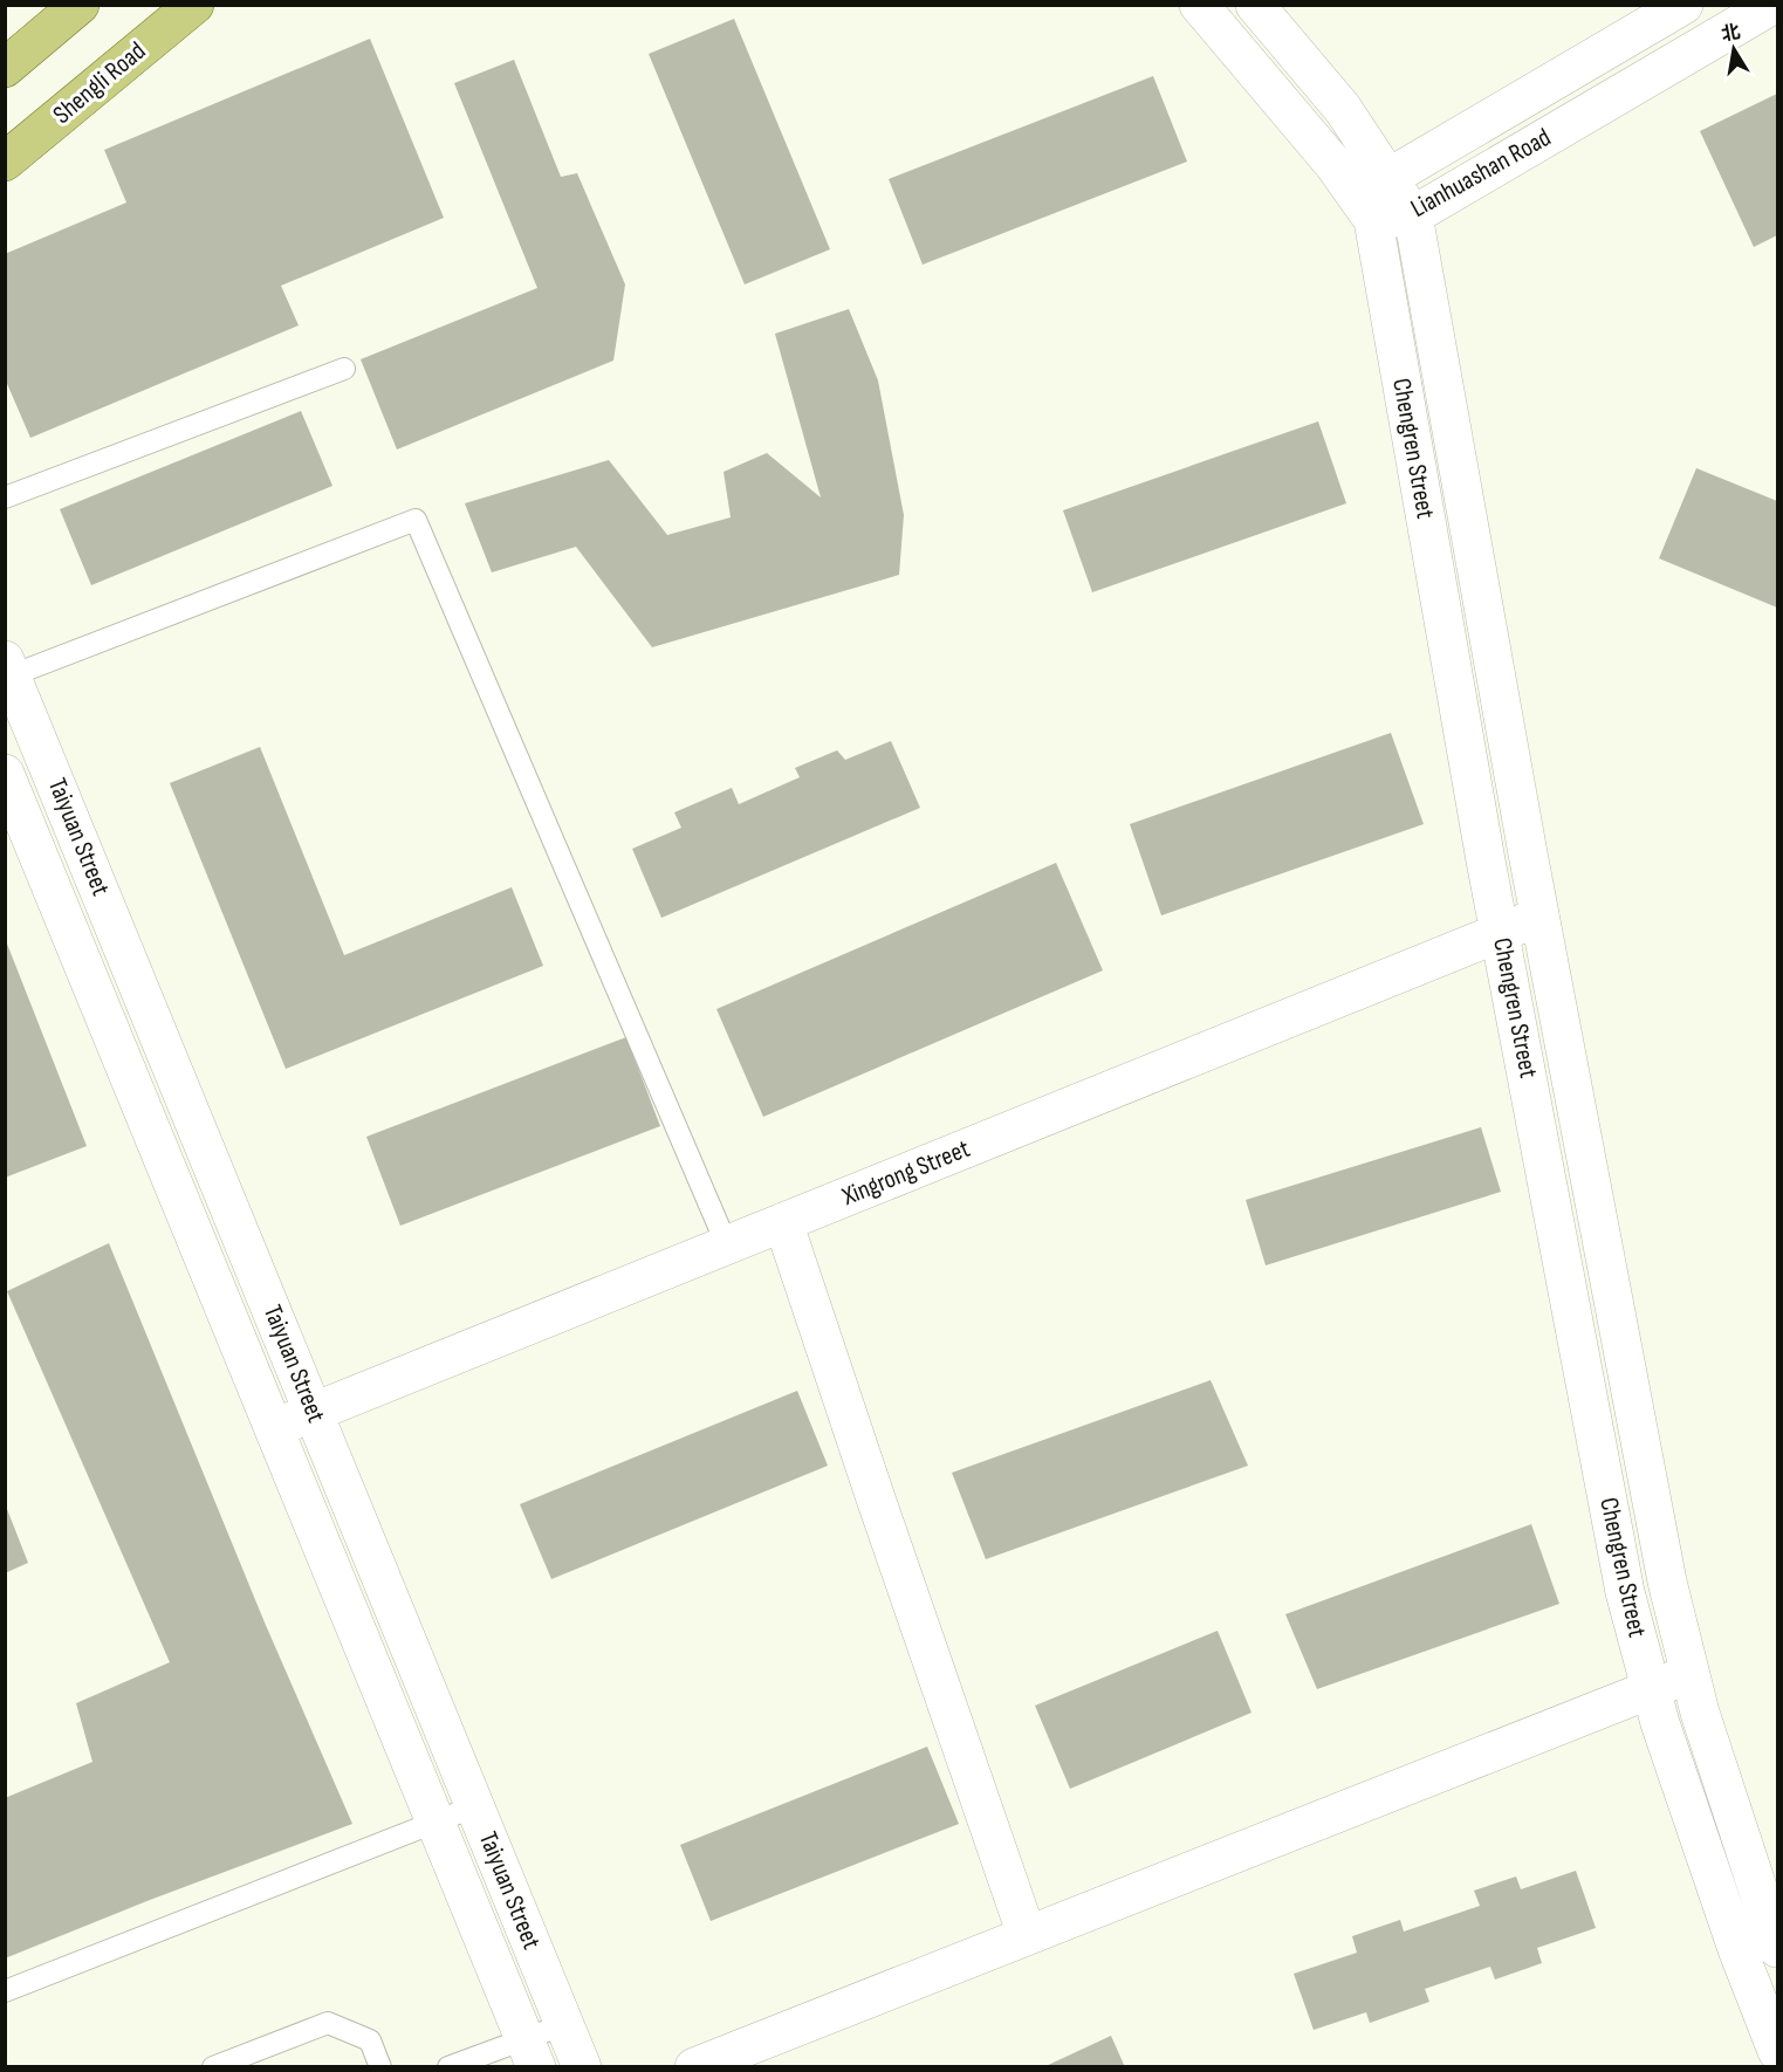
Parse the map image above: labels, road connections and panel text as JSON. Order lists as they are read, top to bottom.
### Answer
{
  "streets": {
    "main road": ["Shengli Road"],
    "street": [
      "Lianhuashan Road",
      "Chengren Street",
      "Taiyuan Street",
      "Xingrong Street"
    ]
  },
  "crossings": [
    ["Lianhuashan Road", "Chengren Street"],
    ["Chengren Street", "Xingrong Street"],
    ["Taiyuan Street", "Xingrong Street"]
  ],
  "north": "top"
}
